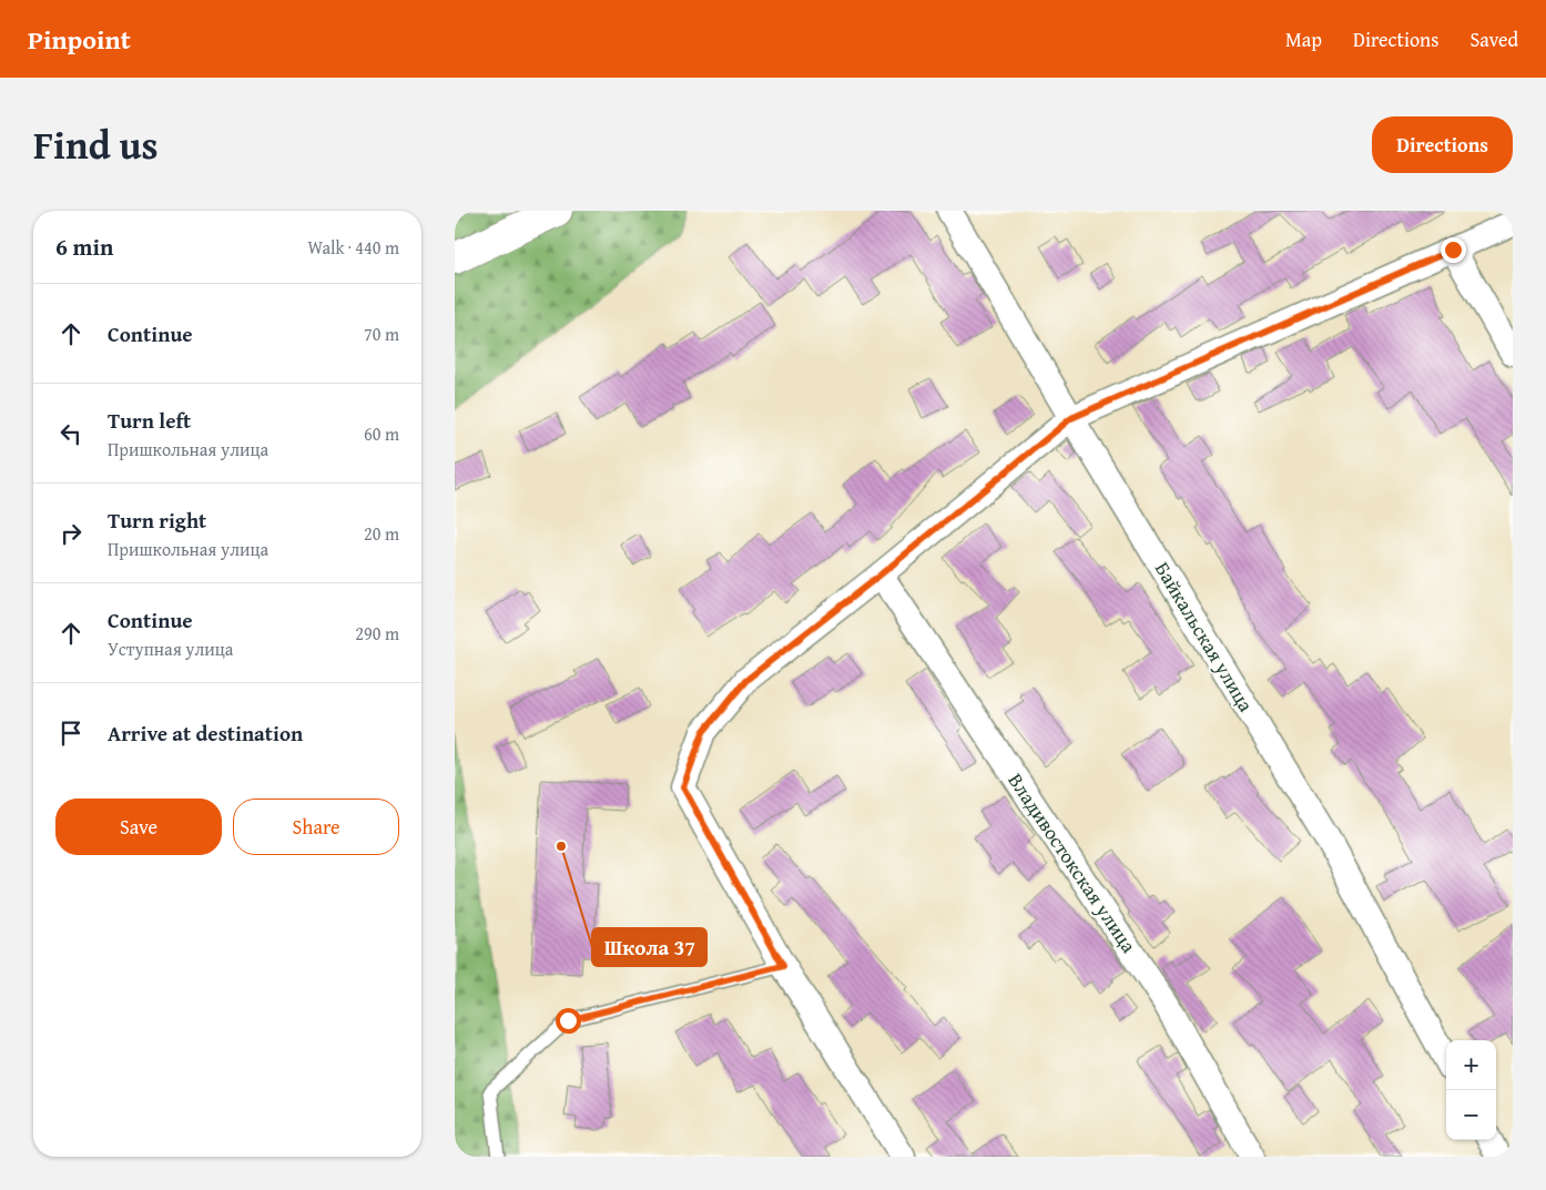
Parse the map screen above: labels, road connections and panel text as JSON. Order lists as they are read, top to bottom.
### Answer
{
  "streets": {
    "street": ["Байкальская улица", "Владивостокская улица"]
  },
  "places": ["Школа 37"],
  "page": {
    "header": "Pinpoint",
    "nav": ["Map", "Directions", "Saved"],
    "title": "Find us",
    "buttons": [
      "Directions",
      ["Save", "Share"]
    ],
    "heading": ["6 min", "Walk · 440 m"],
    "list": [
      ["Continue", "70 m"],
      ["Turn left", "Пришкольная улица", "60 m"],
      ["Turn right", "Пришкольная улица", "20 m"],
      ["Continue", "Уступная улица", "290 m"],
      "Arrive at destination"
    ],
    "map_buttons": ["+", "−"]
  }
}
